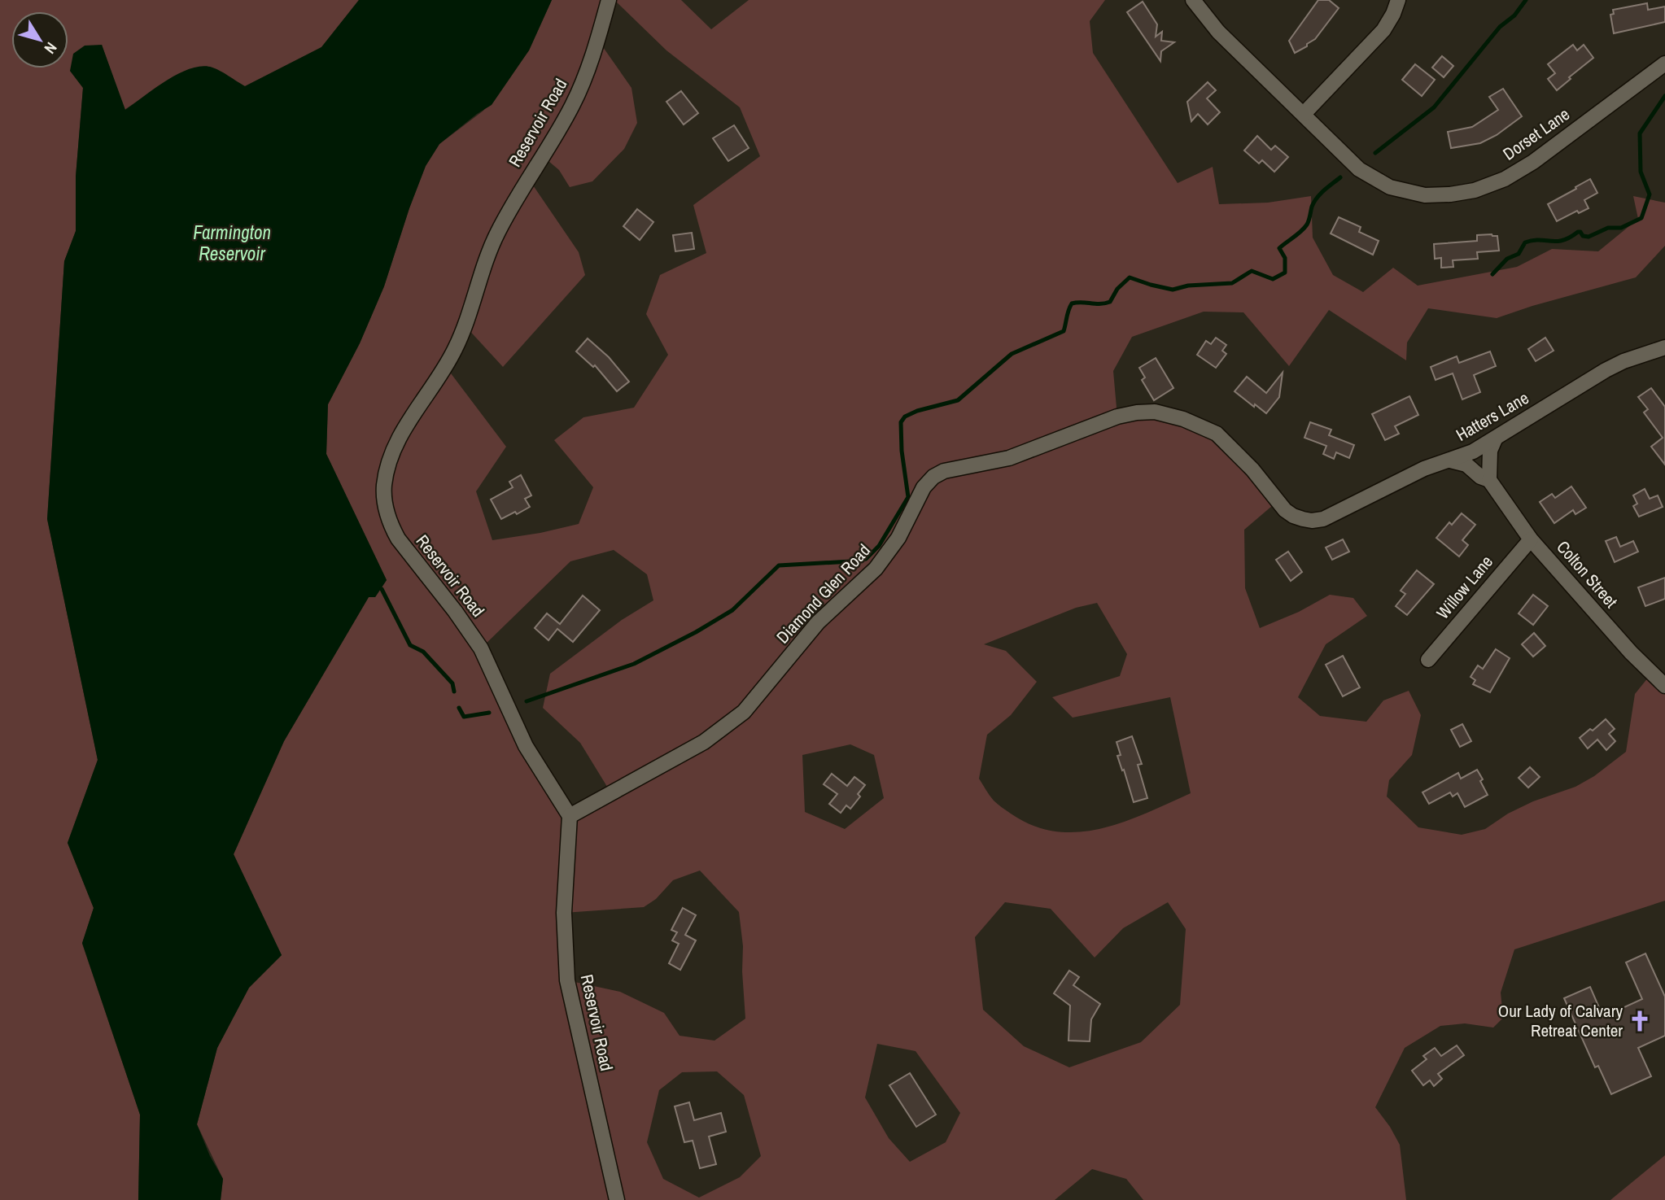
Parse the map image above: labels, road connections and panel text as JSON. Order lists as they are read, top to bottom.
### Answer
{
  "streets": {
    "street": [
      "Reservoir Road",
      "Dorset Lane",
      "Hatters Lane",
      "Colton Street",
      "Willow Lane",
      "Diamond Glen Road"
    ]
  },
  "crossings": [
    ["Reservoir Road", "Diamond Glen Road"],
    ["Hatters Lane", "Colton Street"],
    ["Hatters Lane", "Diamond Glen Road"],
    ["Colton Street", "Willow Lane"]
  ],
  "water": ["Farmington Reservoir"],
  "places": {
    "church": ["Our Lady of Calvary Retreat Center"]
  },
  "north": "bottom right"
}
